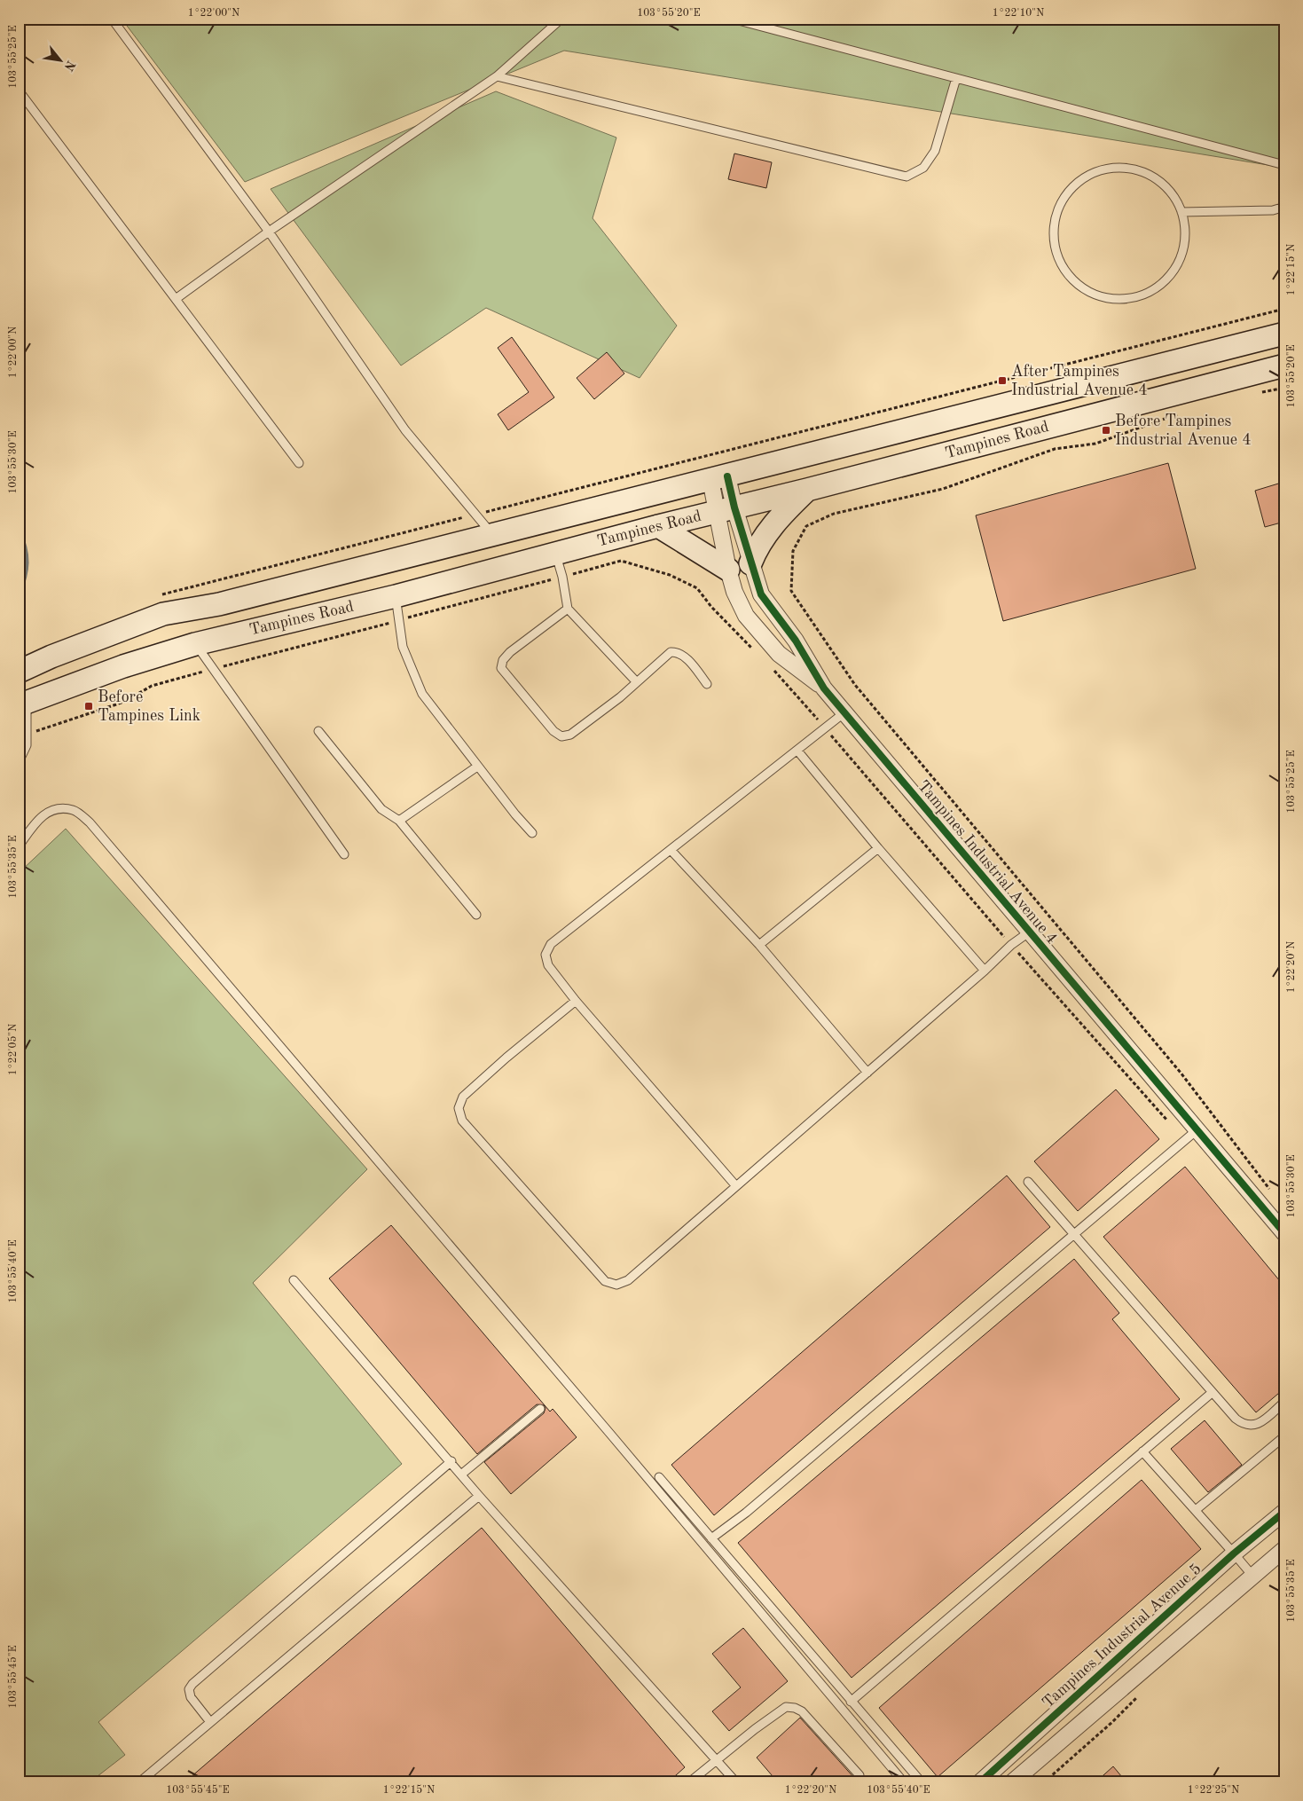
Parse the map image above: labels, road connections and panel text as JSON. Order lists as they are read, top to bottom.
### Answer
{
  "streets": {
    "main road": ["Tampines Road"],
    "street": ["Tampines Industrial Avenue 4", "Tampines Industrial Avenue 5"]
  },
  "crossings": [
    ["Tampines Road", "Tampines Industrial Avenue 4"]
  ],
  "places": {
    "transit": ["After Tampines Industrial Avenue 4", "Before Tampines Industrial Avenue 4", "Before Tampines Link"]
  },
  "north": "bottom right",
  "coordinates": [
    "1°22'00\"N",
    "103°55'20\"E",
    "1°22'10\"N",
    "103°55'25\"E",
    "1°22'15\"N",
    "103°55'30\"E",
    "103°55'35\"E",
    "1°22'20\"N",
    "1°22'05\"N",
    "103°55'40\"E",
    "103°55'45\"E",
    "1°22'25\"N"
  ]
}
